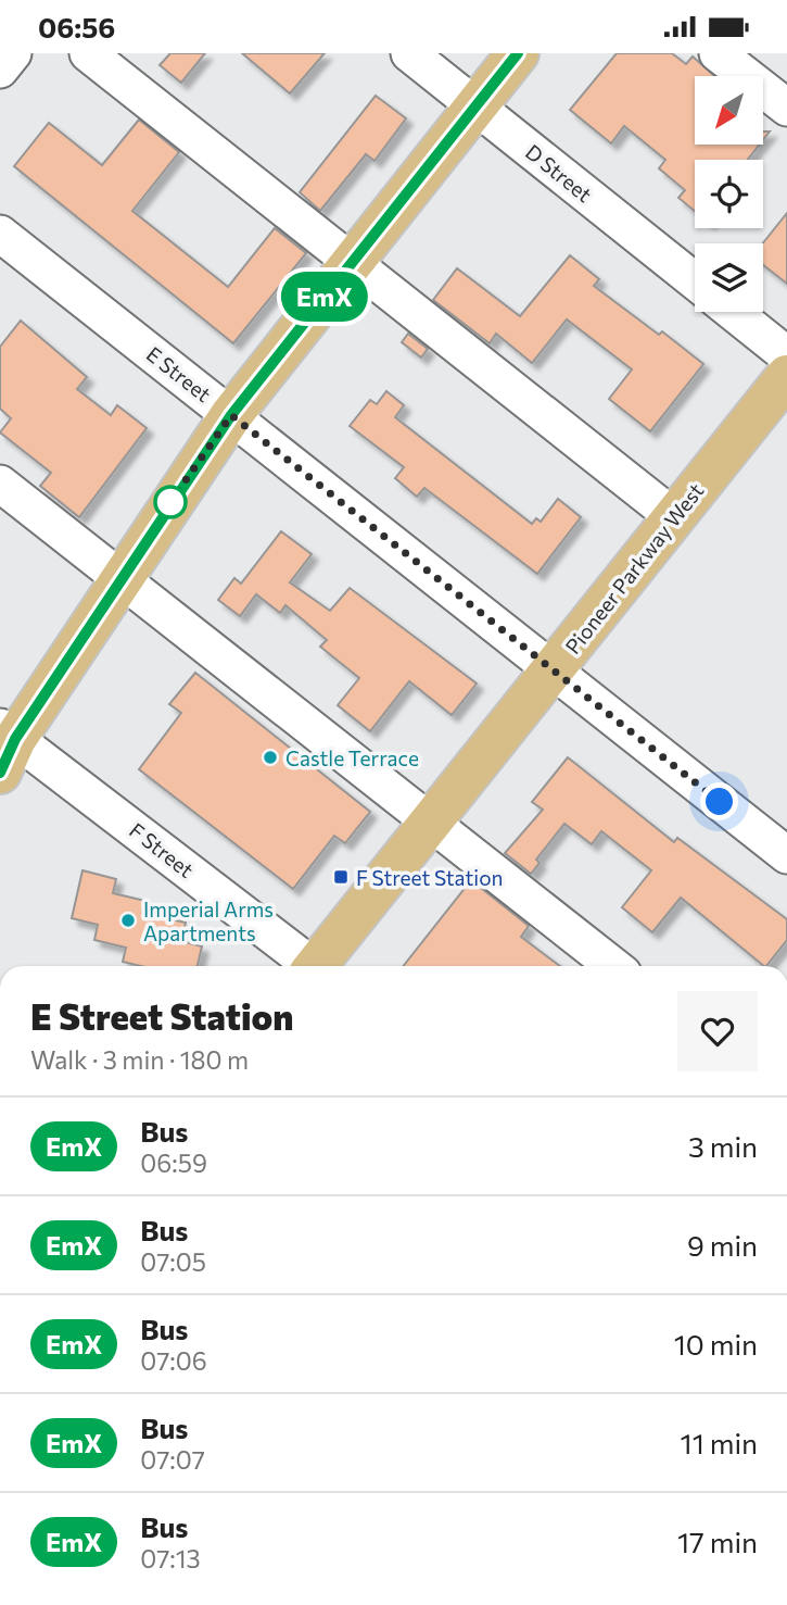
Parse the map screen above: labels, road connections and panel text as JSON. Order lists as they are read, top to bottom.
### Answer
{
  "streets": {
    "main road": ["Pioneer Parkway West"],
    "street": ["D Street", "E Street", "F Street"]
  },
  "crossings": [
    ["E Street", "Pioneer Parkway West"]
  ],
  "places": {
    "other": ["Castle Terrace", "Imperial Arms Apartments"],
    "transit": ["F Street Station"]
  },
  "lines": ["bus line EmX"],
  "north": "bottom left",
  "page": {
    "status": "06:56",
    "on_map": "EmX",
    "heading": ["E Street Station", "Walk · 3 min · 180 m"],
    "list": [
      {
        "mark": "EmX",
        "name": "Bus",
        "note": "06:59",
        "value": "3 min"
      },
      {
        "mark": "EmX",
        "name": "Bus",
        "note": "07:05",
        "value": "9 min"
      },
      {
        "mark": "EmX",
        "name": "Bus",
        "note": "07:06",
        "value": "10 min"
      },
      {
        "mark": "EmX",
        "name": "Bus",
        "note": "07:07",
        "value": "11 min"
      },
      {
        "mark": "EmX",
        "name": "Bus",
        "note": "07:13",
        "value": "17 min"
      }
    ]
  }
}
